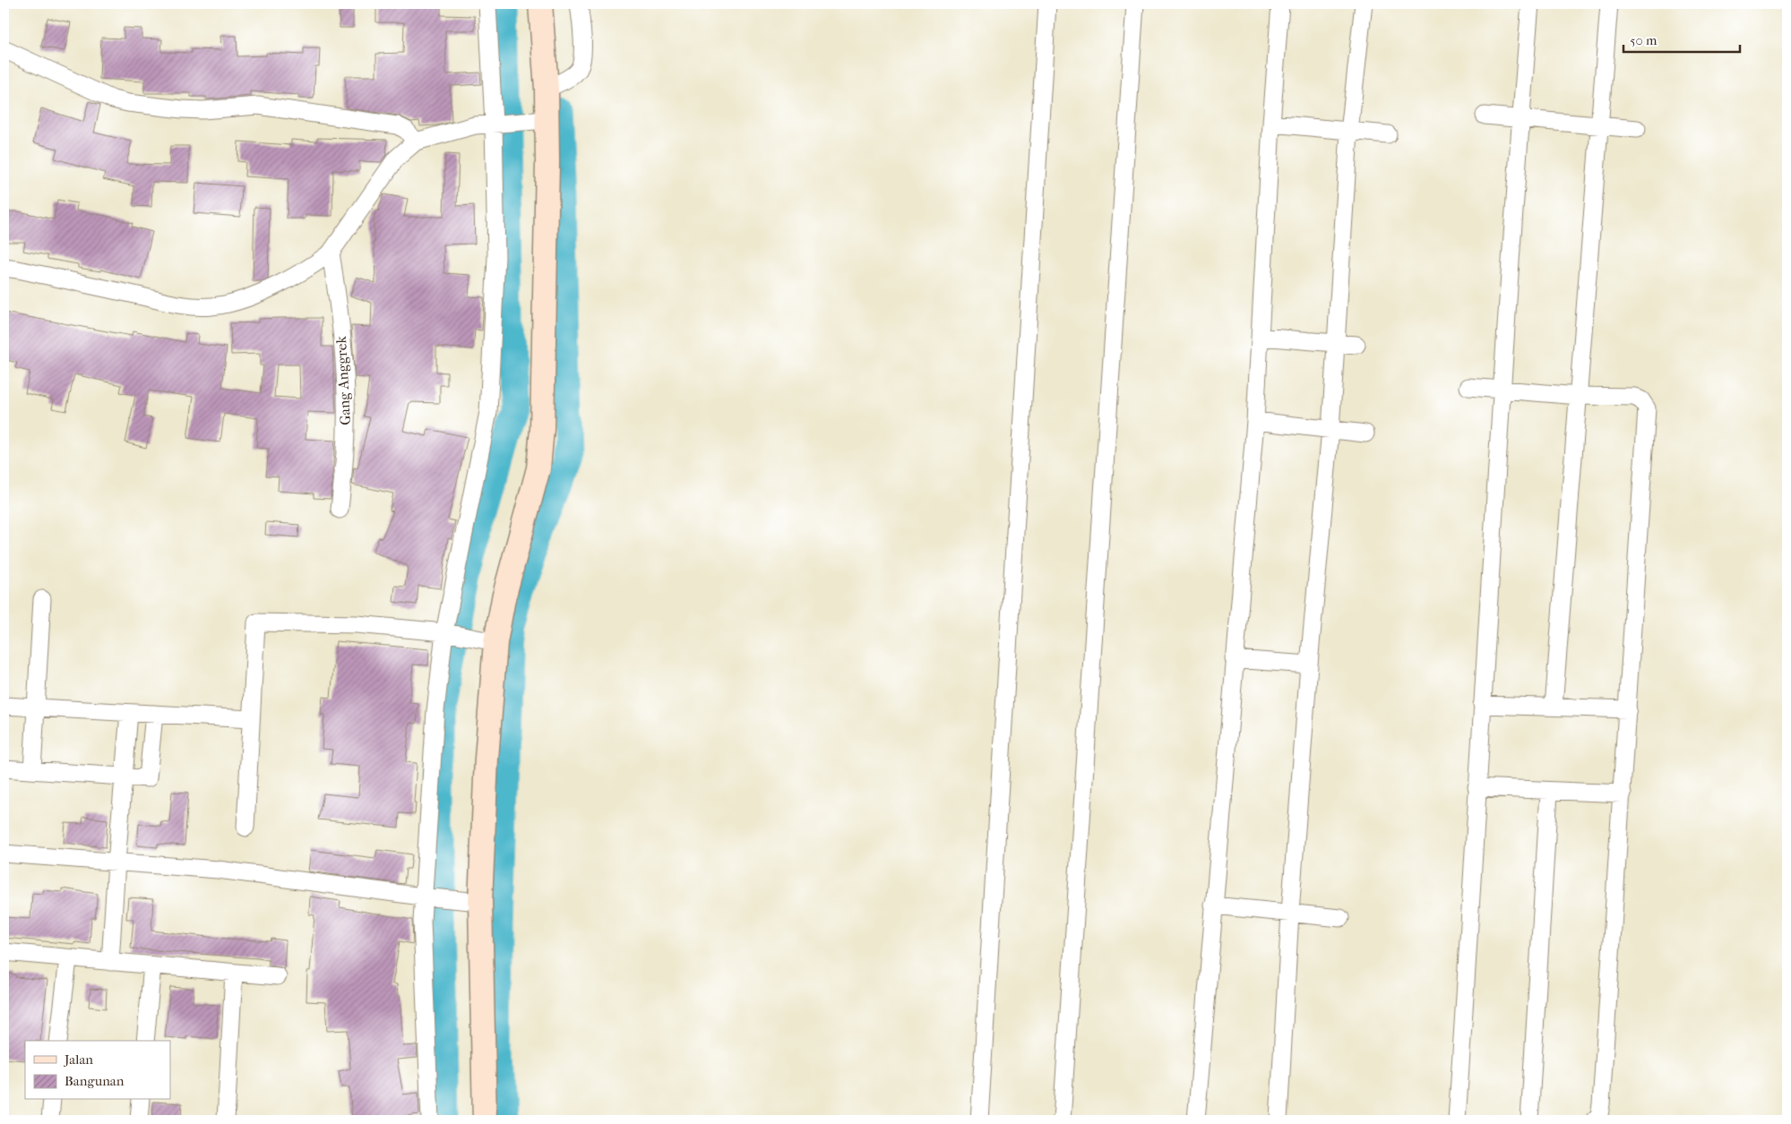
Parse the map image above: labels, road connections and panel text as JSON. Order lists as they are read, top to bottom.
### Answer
{
  "streets": {
    "street": ["Gang Anggrek"]
  },
  "legend": ["Jalan", "Bangunan"],
  "scale_bar": "50 m"
}
